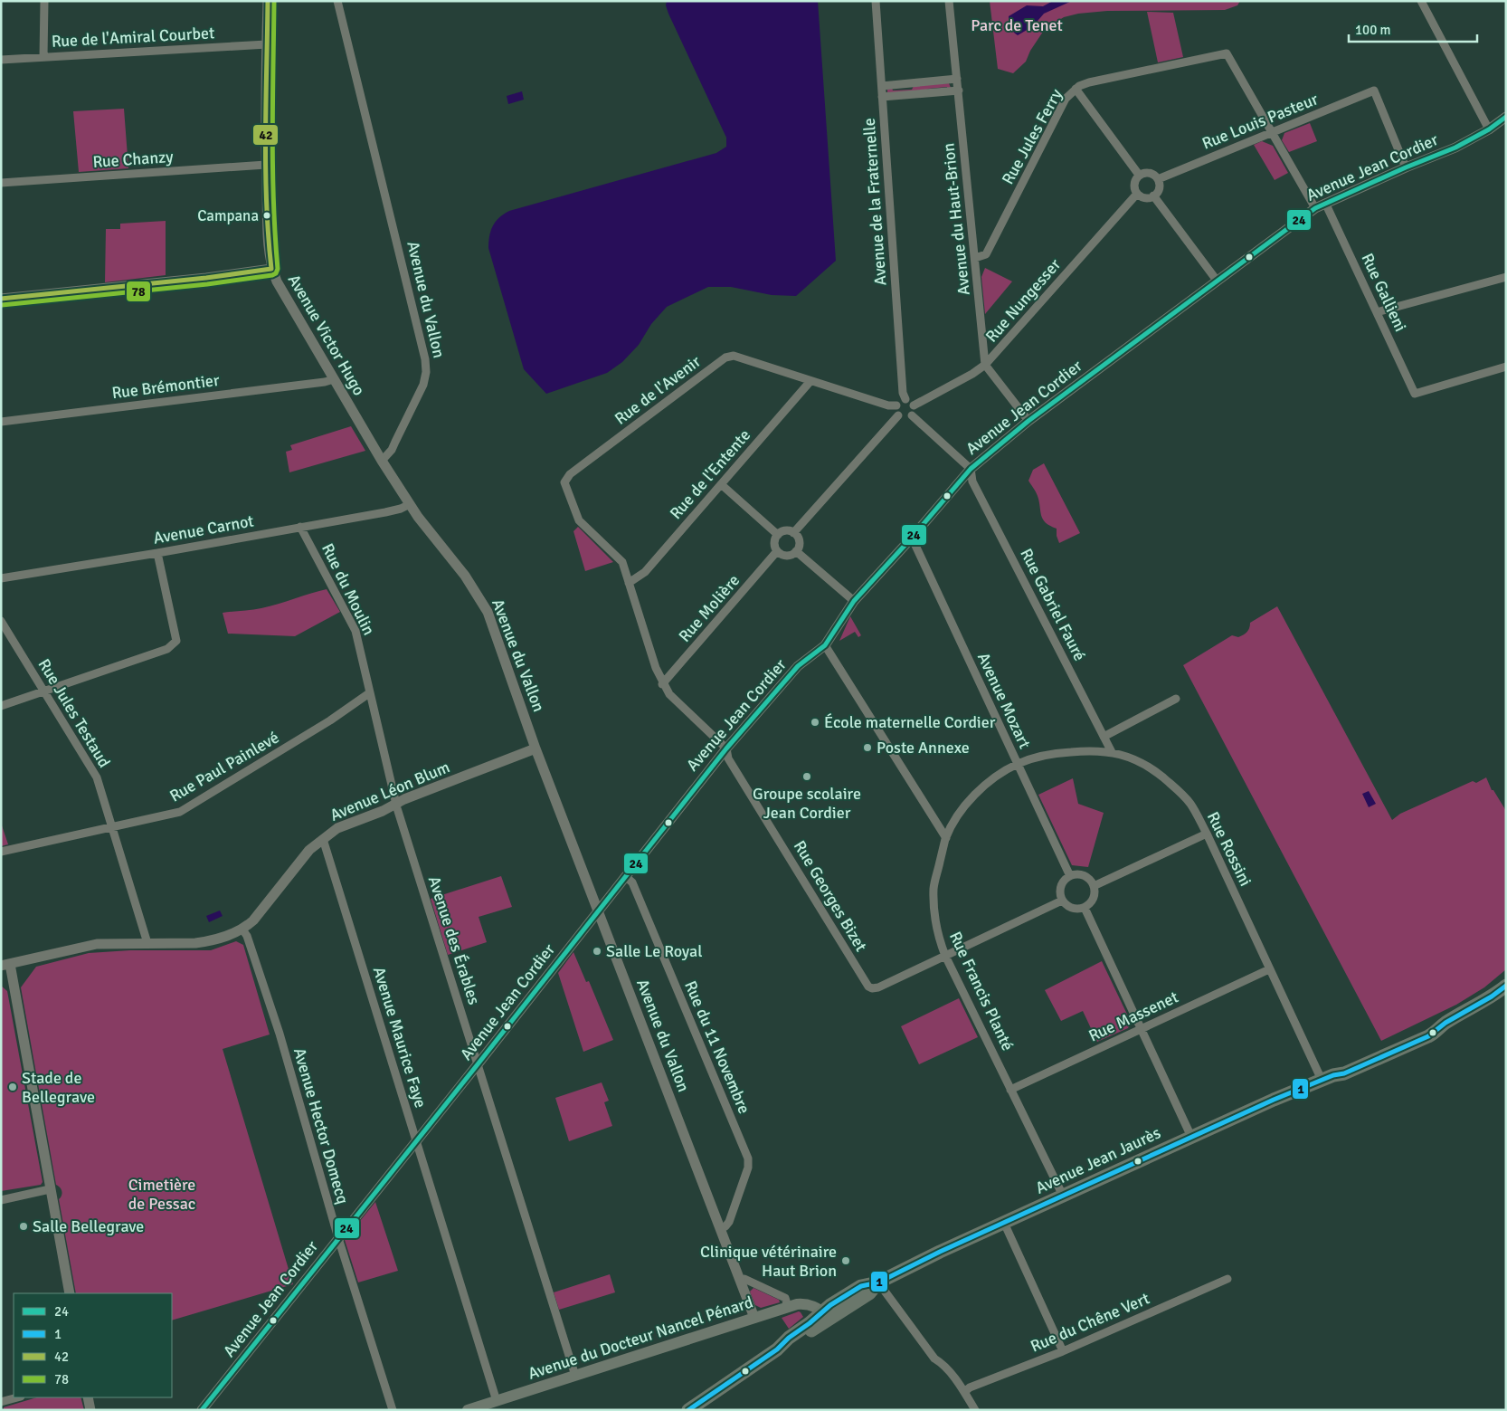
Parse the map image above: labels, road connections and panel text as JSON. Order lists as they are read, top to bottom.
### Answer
{
  "streets": {
    "main road": ["Avenue Jean Jaurès", "Avenue du Docteur Nancel Pénard"],
    "street": [
      "Rue de l'Amiral Courbet",
      "Rue Louis Pasteur",
      "Rue Jules Ferry",
      "Rue Chanzy",
      "Avenue Jean Cordier",
      "Avenue de la Fraternelle",
      "Avenue du Haut-Brion",
      "Rue Gallieni",
      "Avenue du Vallon",
      "Rue Nungesser",
      "Avenue Victor Hugo",
      "Rue Brémontier",
      "Rue de l'Avenir",
      "Rue de l'Entente",
      "Avenue Carnot",
      "Rue du Moulin",
      "Rue Gabriel Fauré",
      "Rue Molière",
      "Avenue Mozart",
      "Rue Jules Testaud",
      "Rue Paul Painlevé",
      "Avenue Léon Blum",
      "Rue Rossini",
      "Rue Georges Bizet",
      "Avenue des Érables",
      "Rue Francis Planté",
      "Rue Massenet",
      "Avenue Maurice Faye",
      "Rue du 11 Novembre",
      "Avenue Hector Domecq",
      "Rue du Chêne Vert"
    ]
  },
  "crossings": [
    ["Rue de l'Amiral Courbet", "Avenue Victor Hugo"],
    ["Rue Louis Pasteur", "Rue Jules Ferry"],
    ["Rue Louis Pasteur", "Avenue Jean Cordier"],
    ["Rue Louis Pasteur", "Rue Nungesser"],
    ["Rue Jules Ferry", "Avenue du Haut-Brion"],
    ["Rue Chanzy", "Avenue Victor Hugo"],
    ["Avenue Jean Cordier", "Rue Gallieni"],
    ["Avenue Jean Cordier", "Avenue du Vallon"],
    ["Avenue Jean Cordier", "Rue Gabriel Fauré"],
    ["Avenue Jean Cordier", "Avenue Mozart"],
    ["Avenue Jean Cordier", "Rue Georges Bizet"],
    ["Avenue Jean Cordier", "Avenue des Érables"],
    ["Avenue Jean Cordier", "Avenue Maurice Faye"],
    ["Avenue Jean Cordier", "Rue du 11 Novembre"],
    ["Avenue Jean Cordier", "Avenue Hector Domecq"],
    ["Avenue de la Fraternelle", "Rue Nungesser"],
    ["Avenue de la Fraternelle", "Rue de l'Avenir"],
    ["Avenue du Haut-Brion", "Rue Nungesser"],
    ["Avenue du Vallon", "Avenue Victor Hugo"],
    ["Avenue du Vallon", "Avenue Carnot"],
    ["Avenue du Vallon", "Avenue Léon Blum"],
    ["Avenue du Vallon", "Rue du 11 Novembre"],
    ["Avenue du Vallon", "Avenue du Docteur Nancel Pénard"],
    ["Rue Nungesser", "Rue de l'Avenir"],
    ["Avenue Victor Hugo", "Rue Brémontier"],
    ["Rue de l'Avenir", "Rue de l'Entente"],
    ["Avenue Carnot", "Rue du Moulin"],
    ["Rue du Moulin", "Rue Paul Painlevé"],
    ["Rue du Moulin", "Avenue des Érables"],
    ["Rue Gabriel Fauré", "Rue Rossini"],
    ["Avenue Mozart", "Rue Rossini"],
    ["Avenue Mozart", "Rue Francis Planté"],
    ["Rue Jules Testaud", "Rue Paul Painlevé"],
    ["Rue Jules Testaud", "Avenue Léon Blum"],
    ["Rue Paul Painlevé", "Avenue des Érables"],
    ["Avenue Léon Blum", "Avenue des Érables"],
    ["Avenue Léon Blum", "Avenue Maurice Faye"],
    ["Avenue Léon Blum", "Avenue Hector Domecq"],
    ["Rue Rossini", "Rue Francis Planté"],
    ["Rue Rossini", "Rue Massenet"],
    ["Rue Rossini", "Avenue Jean Jaurès"],
    ["Rue Georges Bizet", "Rue Francis Planté"],
    ["Avenue des Érables", "Avenue du Docteur Nancel Pénard"],
    ["Rue Francis Planté", "Rue Massenet"],
    ["Rue Francis Planté", "Avenue Jean Jaurès"],
    ["Avenue Maurice Faye", "Avenue du Docteur Nancel Pénard"],
    ["Avenue Jean Jaurès", "Avenue du Docteur Nancel Pénard"]
  ],
  "parks": ["Parc de Tenet", "Cimetière de Pessac"],
  "places": [
    "Campana",
    "École maternelle Cordier",
    "Poste Annexe",
    "Groupe scolaire Jean Cordier",
    "Salle Le Royal",
    "Stade de Bellegrave",
    "Salle Bellegrave",
    "Clinique vétérinaire Haut Brion"
  ],
  "lines": [
    "transit line 42",
    "transit line 78",
    "transit line 24",
    "transit line 1"
  ],
  "legend": [
    "24",
    "1",
    "42",
    "78"
  ],
  "scale_bar": "100 m"
}
